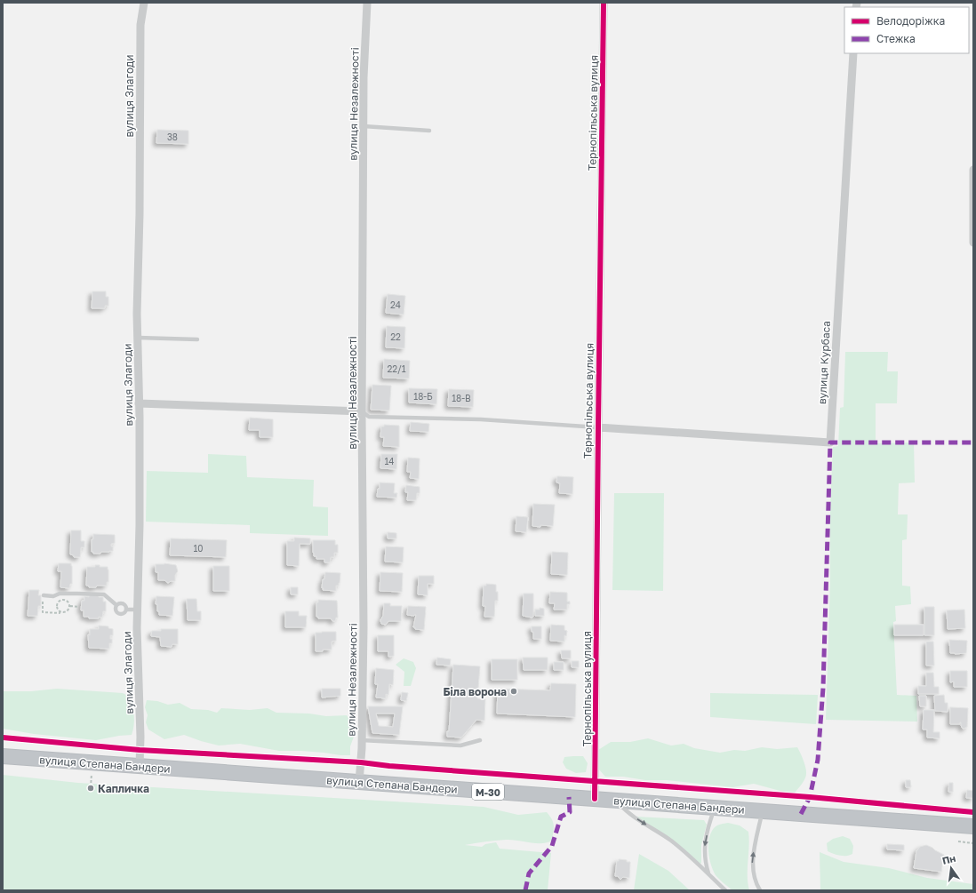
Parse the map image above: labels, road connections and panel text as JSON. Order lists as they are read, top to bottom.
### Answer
{
  "streets": {
    "highway": ["вулиця Степана Бандери", "М-30"],
    "street": [
      "вулиця Злагоди",
      "вулиця Незалежності",
      "Тернопільська вулиця",
      "вулиця Курбаса"
    ]
  },
  "crossings": [
    ["вулиця Злагоди", "вулиця Степана Бандери"],
    ["вулиця Незалежності", "вулиця Степана Бандери"],
    ["Тернопільська вулиця", "вулиця Курбаса"],
    ["Тернопільська вулиця", "вулиця Степана Бандери"]
  ],
  "places": ["Біла ворона", "Капличка"],
  "house_numbers": [
    "38",
    "24",
    "22",
    "22/1",
    "18-Б",
    "18-В",
    "14",
    "10"
  ],
  "legend": ["Велодоріжка", "Стежка"],
  "north": "top"
}
